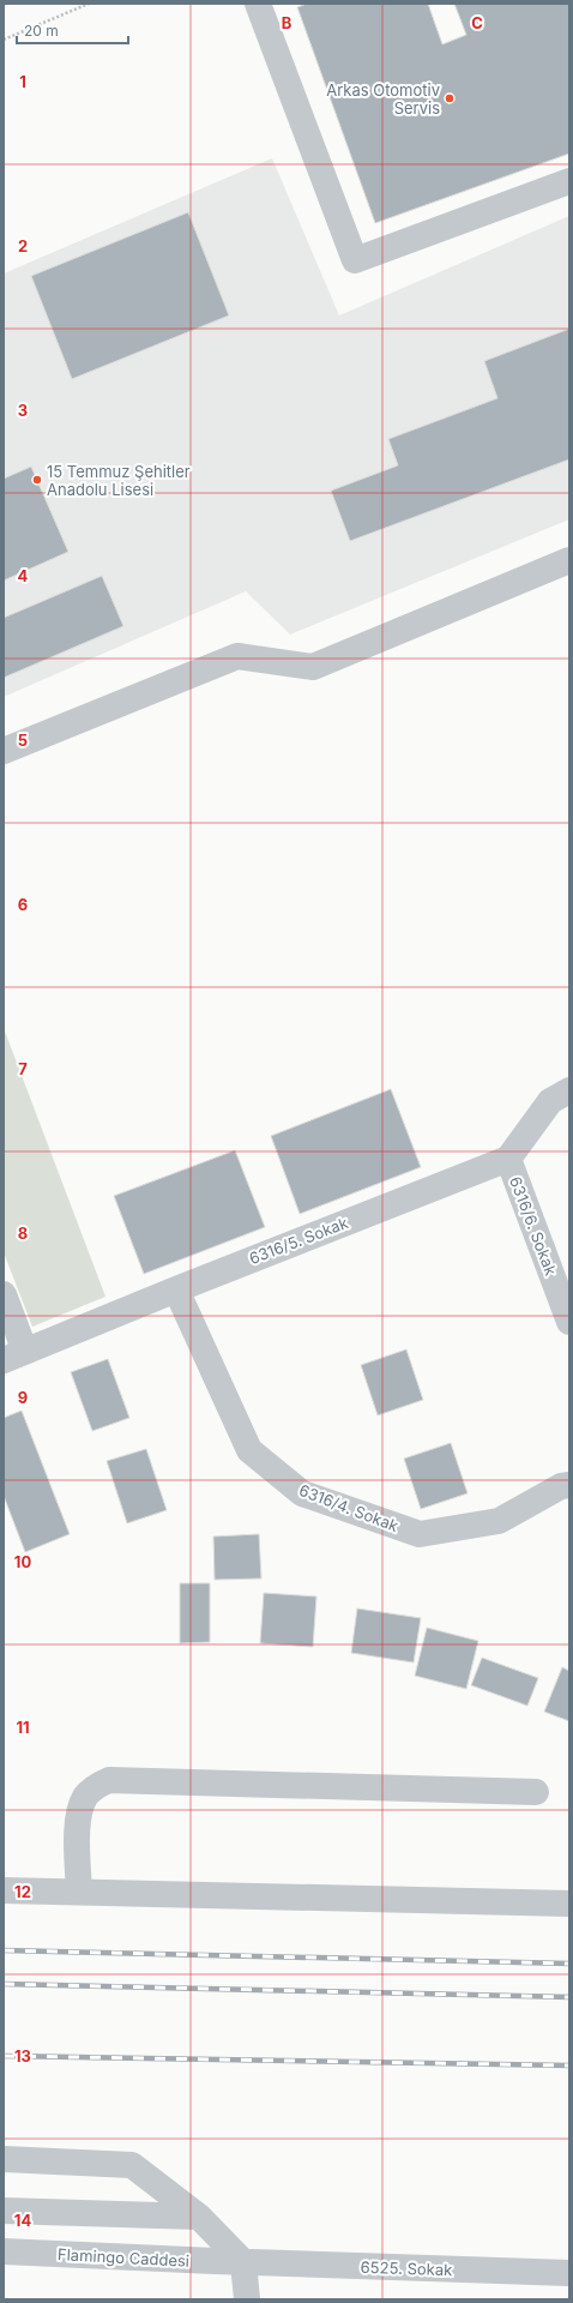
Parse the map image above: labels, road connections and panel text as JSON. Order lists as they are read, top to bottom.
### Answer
{
  "streets": {
    "street": [
      "6316/6. Sokak",
      "6316/5. Sokak",
      "6316/4. Sokak",
      "Flamingo Caddesi",
      "6525. Sokak"
    ]
  },
  "crossings": [
    ["6316/6. Sokak", "6316/5. Sokak"],
    ["6316/5. Sokak", "6316/4. Sokak"],
    ["Flamingo Caddesi", "6525. Sokak"]
  ],
  "places": ["Arkas Otomotiv Servis", "15 Temmuz Şehitler Anadolu Lisesi"],
  "scale_bar": "20 m",
  "grid": {
    "columns": ["B", "C"],
    "rows": [
      "1",
      "2",
      "3",
      "4",
      "5",
      "6",
      "7",
      "8",
      "9",
      "10",
      "11",
      "12",
      "13",
      "14"
    ]
  }
}
